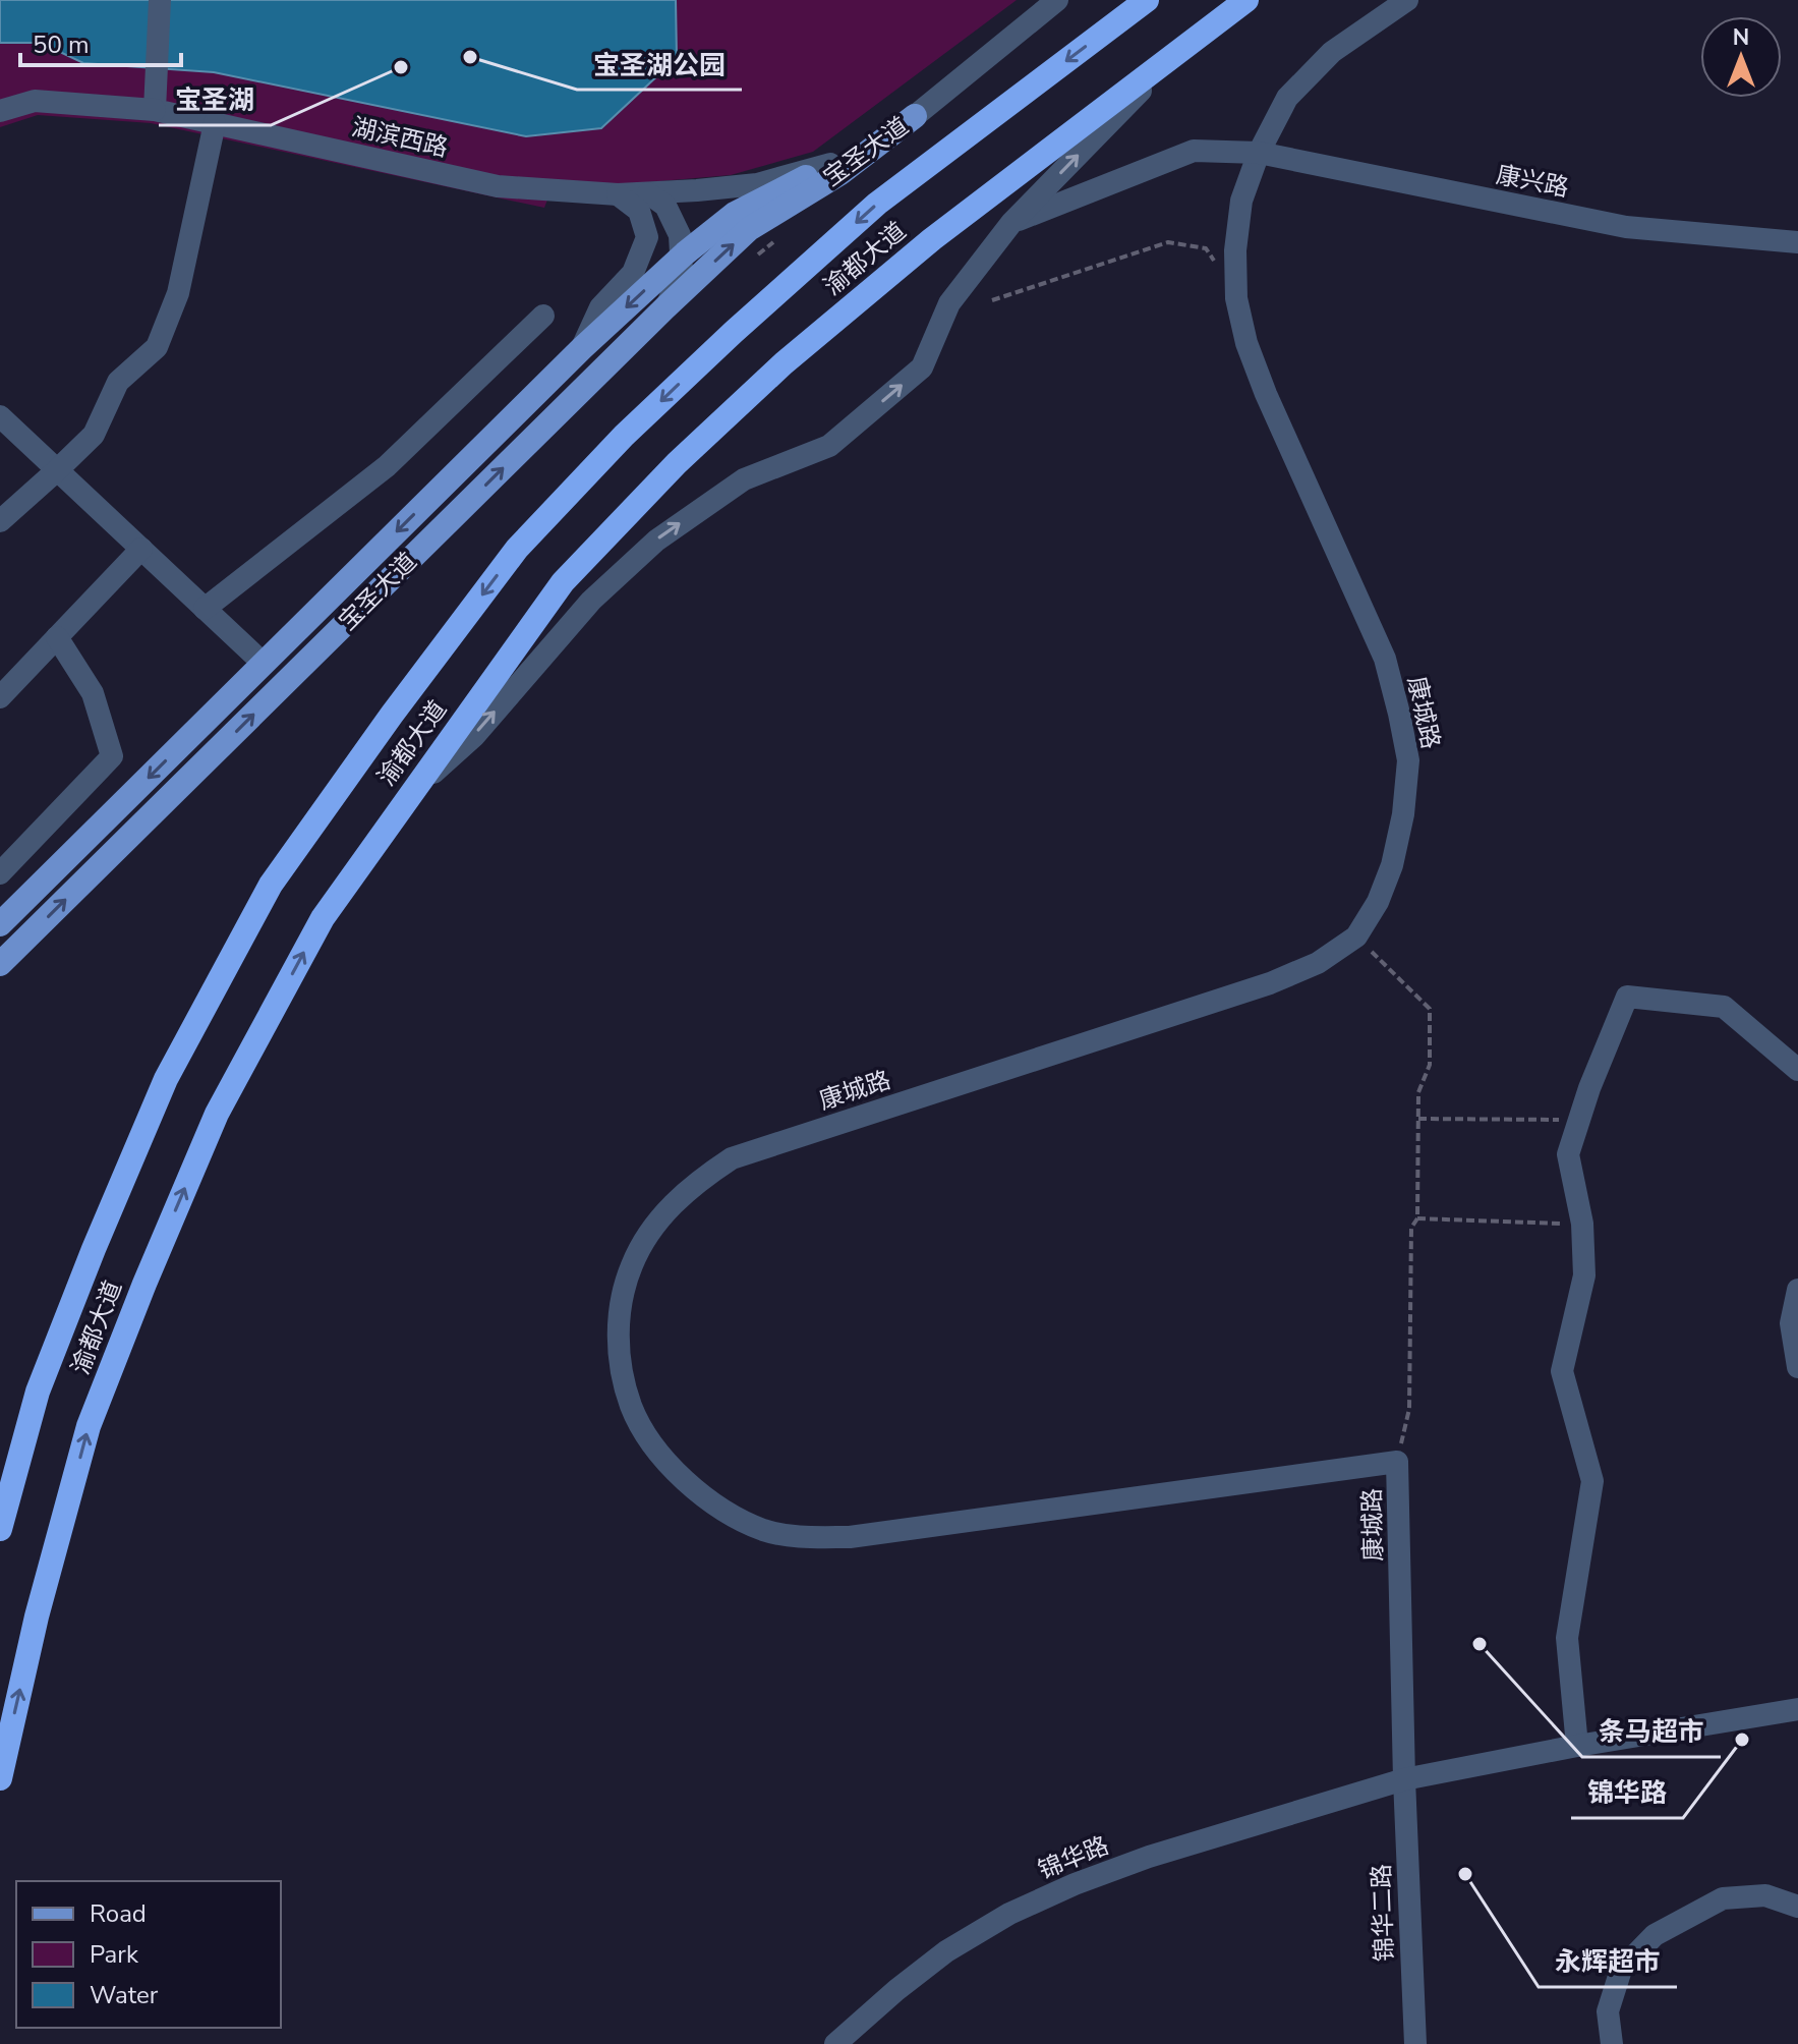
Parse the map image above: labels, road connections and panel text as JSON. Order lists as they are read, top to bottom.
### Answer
{
  "streets": {
    "highway": ["渝都大道"],
    "main road": ["宝圣大道"],
    "street": [
      "湖滨西路",
      "康兴路",
      "康城路",
      "锦华路",
      "锦华二路"
    ]
  },
  "crossings": [
    ["湖滨西路", "宝圣大道"],
    ["康兴路", "康城路"],
    ["康城路", "锦华路"],
    ["康城路", "锦华二路"],
    ["锦华路", "锦华二路"]
  ],
  "places": [
    "宝圣湖公园",
    "宝圣湖",
    "条马超市",
    "锦华路",
    "永辉超市"
  ],
  "legend": ["Road", "Park", "Water"],
  "scale_bar": "50 m",
  "north": "top"
}
